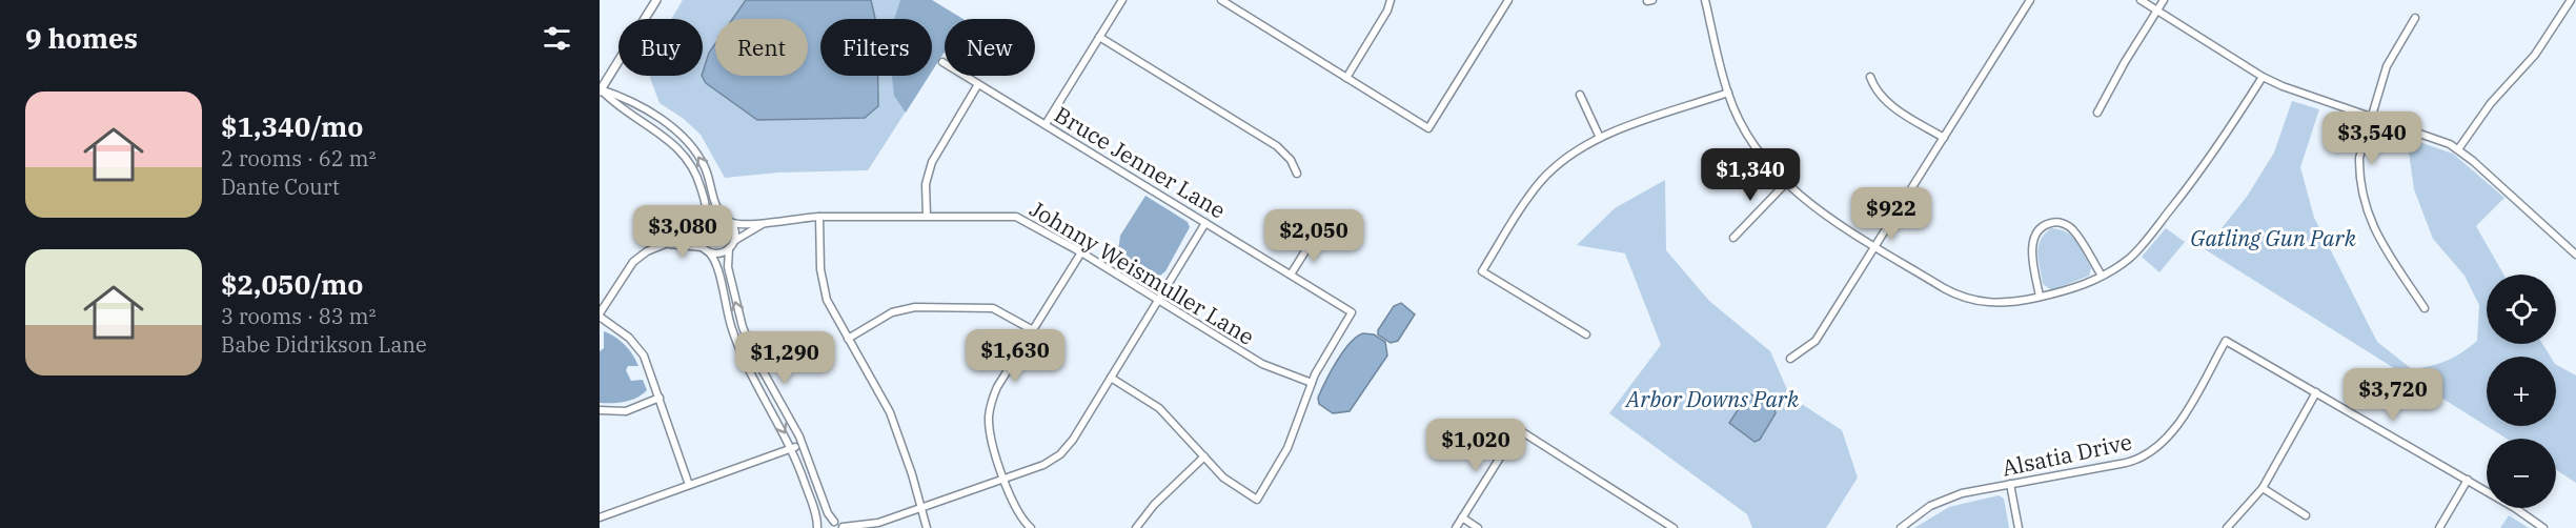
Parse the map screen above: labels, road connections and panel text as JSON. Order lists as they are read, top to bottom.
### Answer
{
  "streets": {
    "street": ["Bruce Jenner Lane", "Johnny Weismuller Lane", "Alsatia Drive"]
  },
  "crossings": [
    ["Bruce Jenner Lane", "Johnny Weismuller Lane"]
  ],
  "parks": ["Gatling Gun Park", "Arbor Downs Park"],
  "page": {
    "heading": "9 homes",
    "chip": [
      "Buy",
      "Rent",
      "Filters",
      "New"
    ],
    "list": [
      {
        "name": "$1,340/mo",
        "note": "2 rooms · 62 m² · Dante Court"
      },
      {
        "name": "$2,050/mo",
        "note": "3 rooms · 83 m² · Babe Didrikson Lane"
      }
    ],
    "price": [
      "$3,540",
      "$1,340",
      "$922",
      "$3,080",
      "$2,050",
      "$1,630",
      "$1,290",
      "$3,720",
      "$1,020"
    ],
    "map_buttons": ["+", "−"]
  }
}
